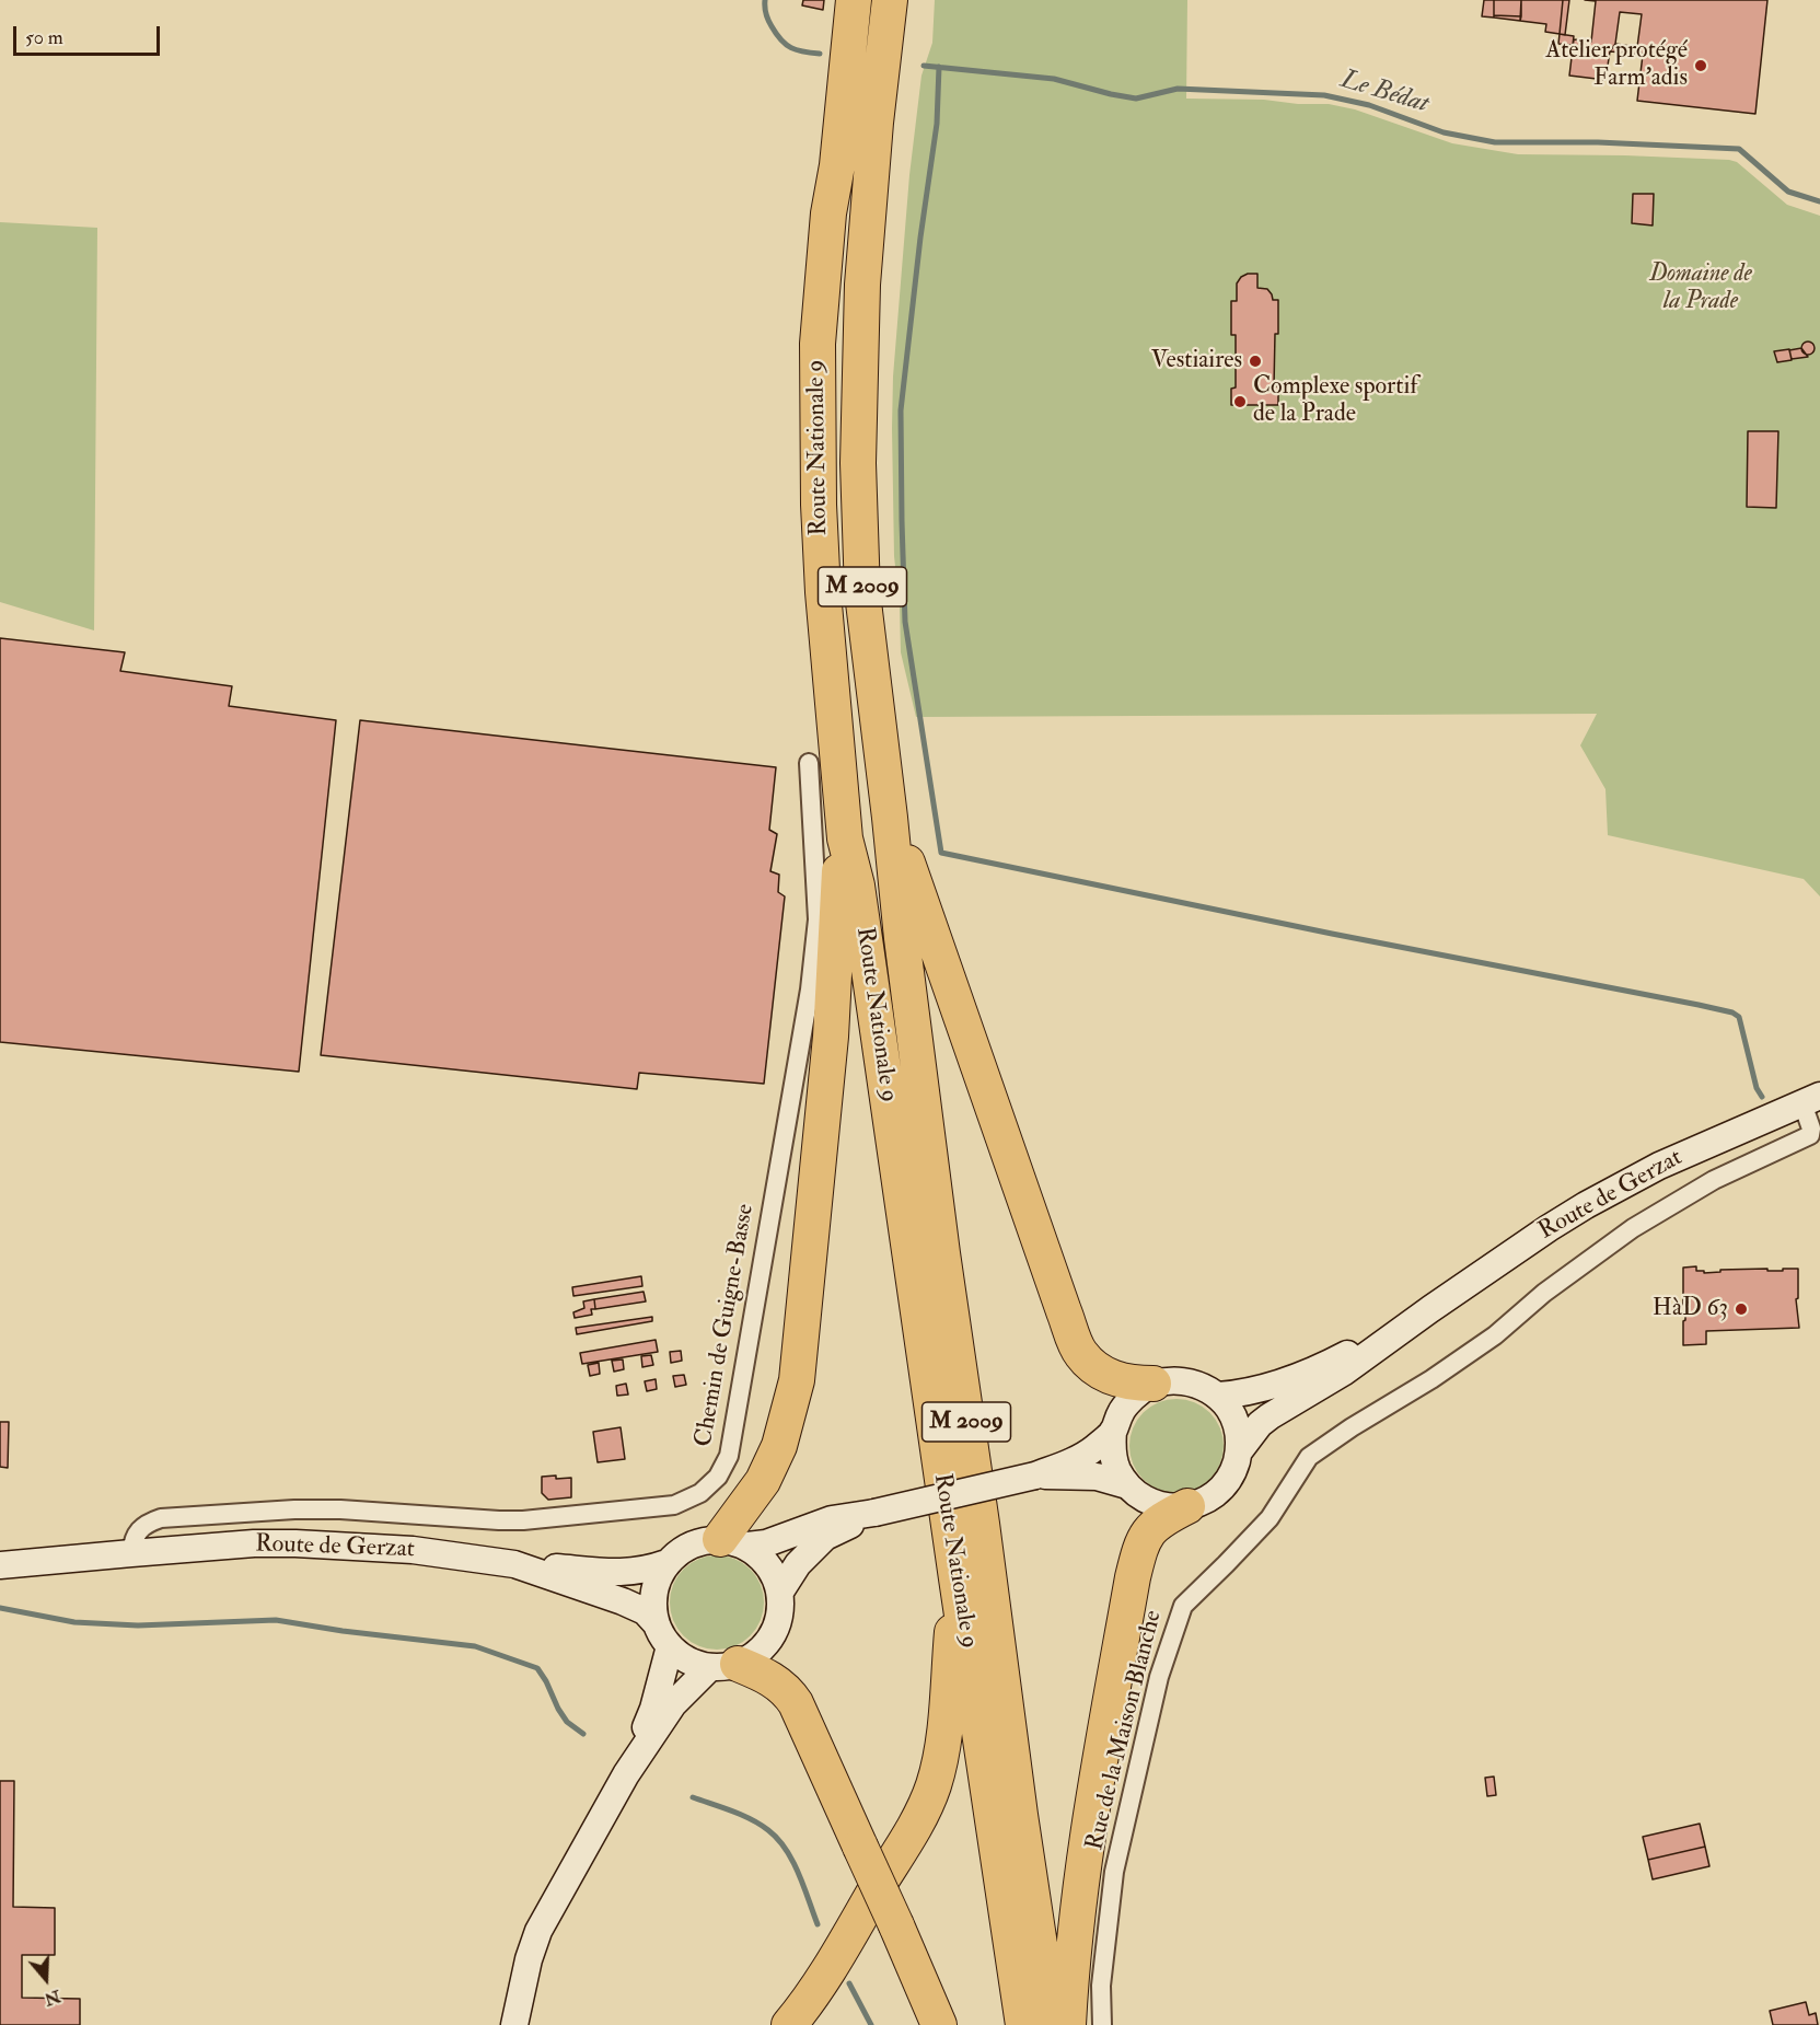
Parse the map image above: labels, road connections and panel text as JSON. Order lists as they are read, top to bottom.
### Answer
{
  "streets": {
    "highway": ["Route Nationale 9", "M 2009"],
    "main road": ["Route de Gerzat"],
    "street": ["Chemin de Guigne-Basse", "Rue de la Maison Blanche"]
  },
  "crossings": [
    ["Route de Gerzat", "Chemin de Guigne-Basse"],
    ["Route de Gerzat", "Rue de la Maison Blanche"]
  ],
  "water": ["Le Bédat"],
  "parks": ["Domaine de la Prade"],
  "places": [
    "Atelier protégé Farm'adis",
    "Vestiaires",
    "Complexe sportif de la Prade",
    "HàD 63"
  ],
  "scale_bar": "50 m",
  "north": "bottom"
}
